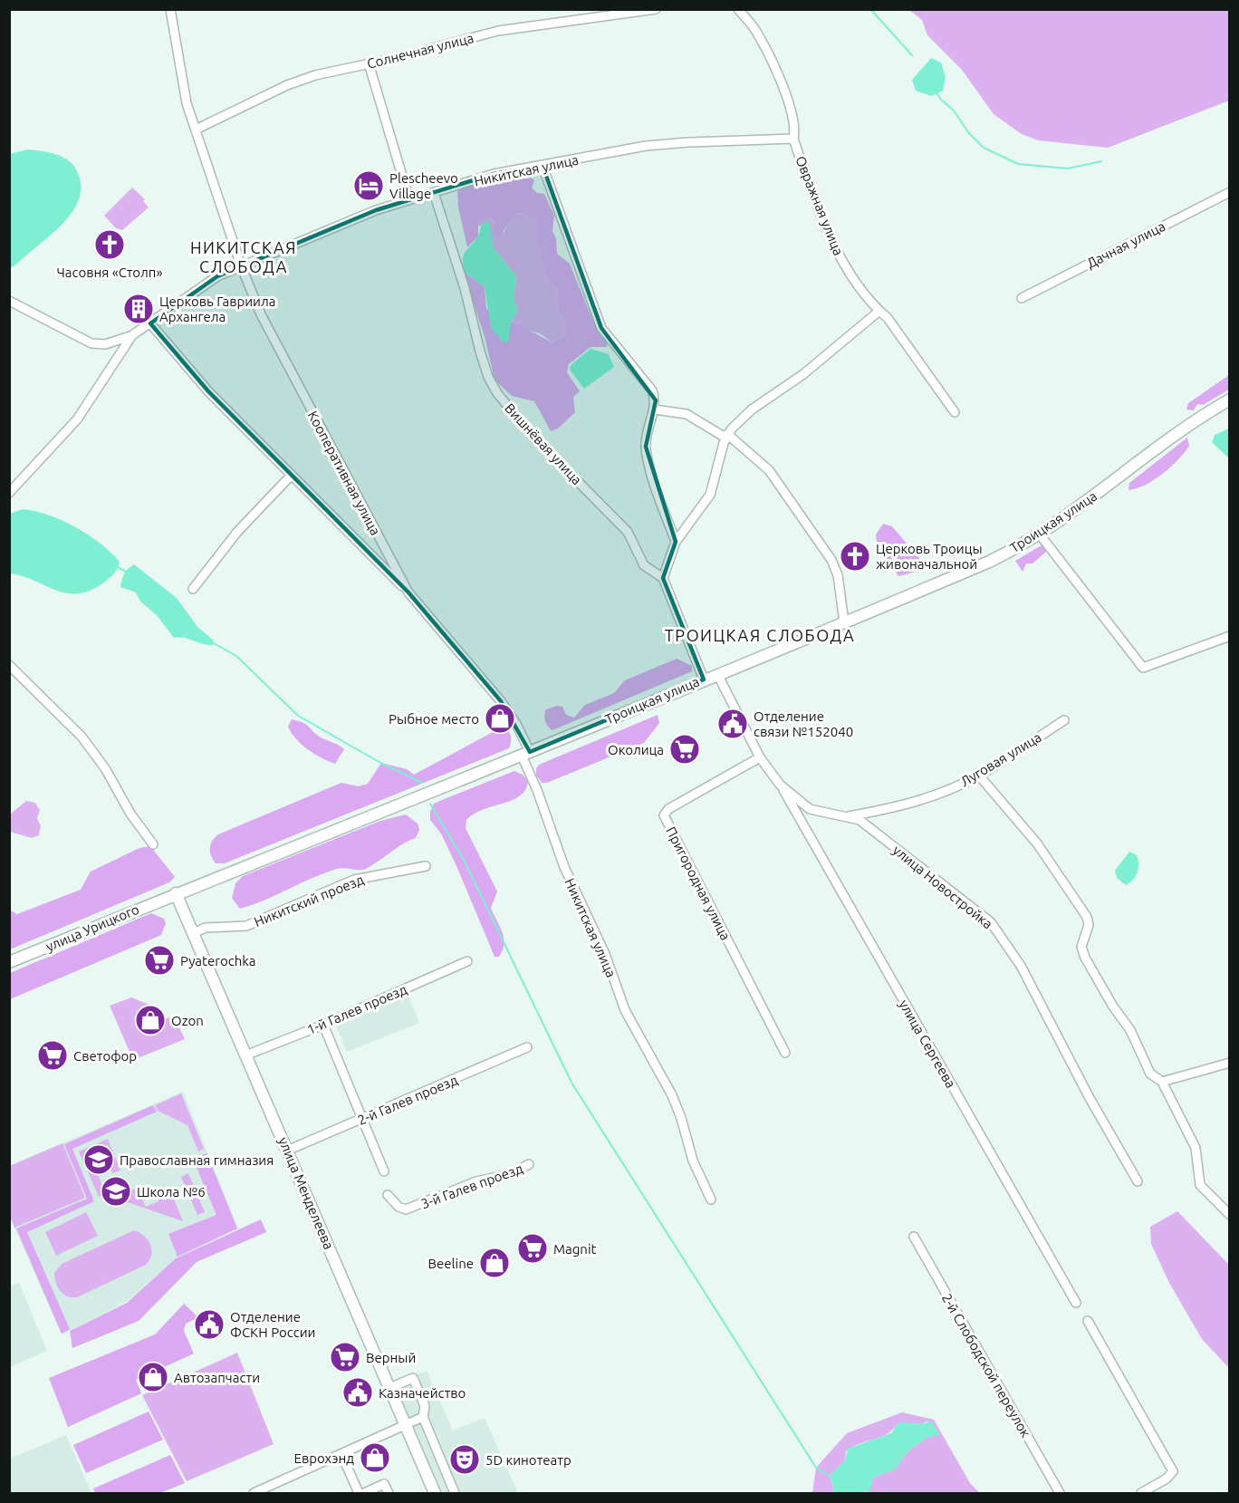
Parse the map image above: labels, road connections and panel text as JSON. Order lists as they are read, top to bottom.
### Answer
{
  "streets": {
    "main road": ["Троицкая улица", "улица Урицкого", "улица Менделеева"],
    "street": [
      "Солнечная улица",
      "Никитская улица",
      "Овражная улица",
      "Дачная улица",
      "Вишнёвая улица",
      "Кооперативная улица",
      "Луговая улица",
      "Пригородная улица",
      "улица Новостройка",
      "Никитский проезд",
      "1-й Галев проезд",
      "улица Сергеева",
      "2-й Галев проезд",
      "3-й Галев проезд",
      "2-й Слободской переулок"
    ]
  },
  "crossings": [
    ["Солнечная улица", "Кооперативная улица"],
    ["Никитская улица", "Овражная улица"],
    ["Никитская улица", "Вишнёвая улица"],
    ["Никитская улица", "Кооперативная улица"],
    ["Никитская улица", "Троицкая улица"],
    ["Кооперативная улица", "Троицкая улица"],
    ["Троицкая улица", "улица Новостройка"],
    ["Троицкая улица", "улица Урицкого"],
    ["Троицкая улица", "улица Менделеева"],
    ["Луговая улица", "улица Новостройка"],
    ["Пригородная улица", "улица Новостройка"],
    ["улица Новостройка", "улица Сергеева"],
    ["Никитский проезд", "улица Менделеева"],
    ["улица Урицкого", "улица Менделеева"],
    ["1-й Галев проезд", "улица Менделеева"],
    ["2-й Галев проезд", "улица Менделеева"]
  ],
  "districts": ["НИКИТСКАЯ СЛОБОДА", "ТРОИЦКАЯ СЛОБОДА"],
  "places": {
    "hotel": ["Plescheevo Village"],
    "church": ["Часовня «Столп»", "Церковь Троицы живоначальной"],
    "building": ["Церковь Гавриила Архангела"],
    "shop": [
      "Рыбное место",
      "Ozon",
      "Beeline",
      "Автозапчасти",
      "Еврохэнд"
    ],
    "public building": ["Отделение связи №152040", "Отделение ФСКН России", "Казначейство"],
    "supermarket": [
      "Околица",
      "Pyaterochka",
      "Светофор",
      "Magnit",
      "Верный"
    ],
    "school or university": ["Православная гимназия", "Школа №6"],
    "theatre": ["5D кинотеатр"]
  }
}
